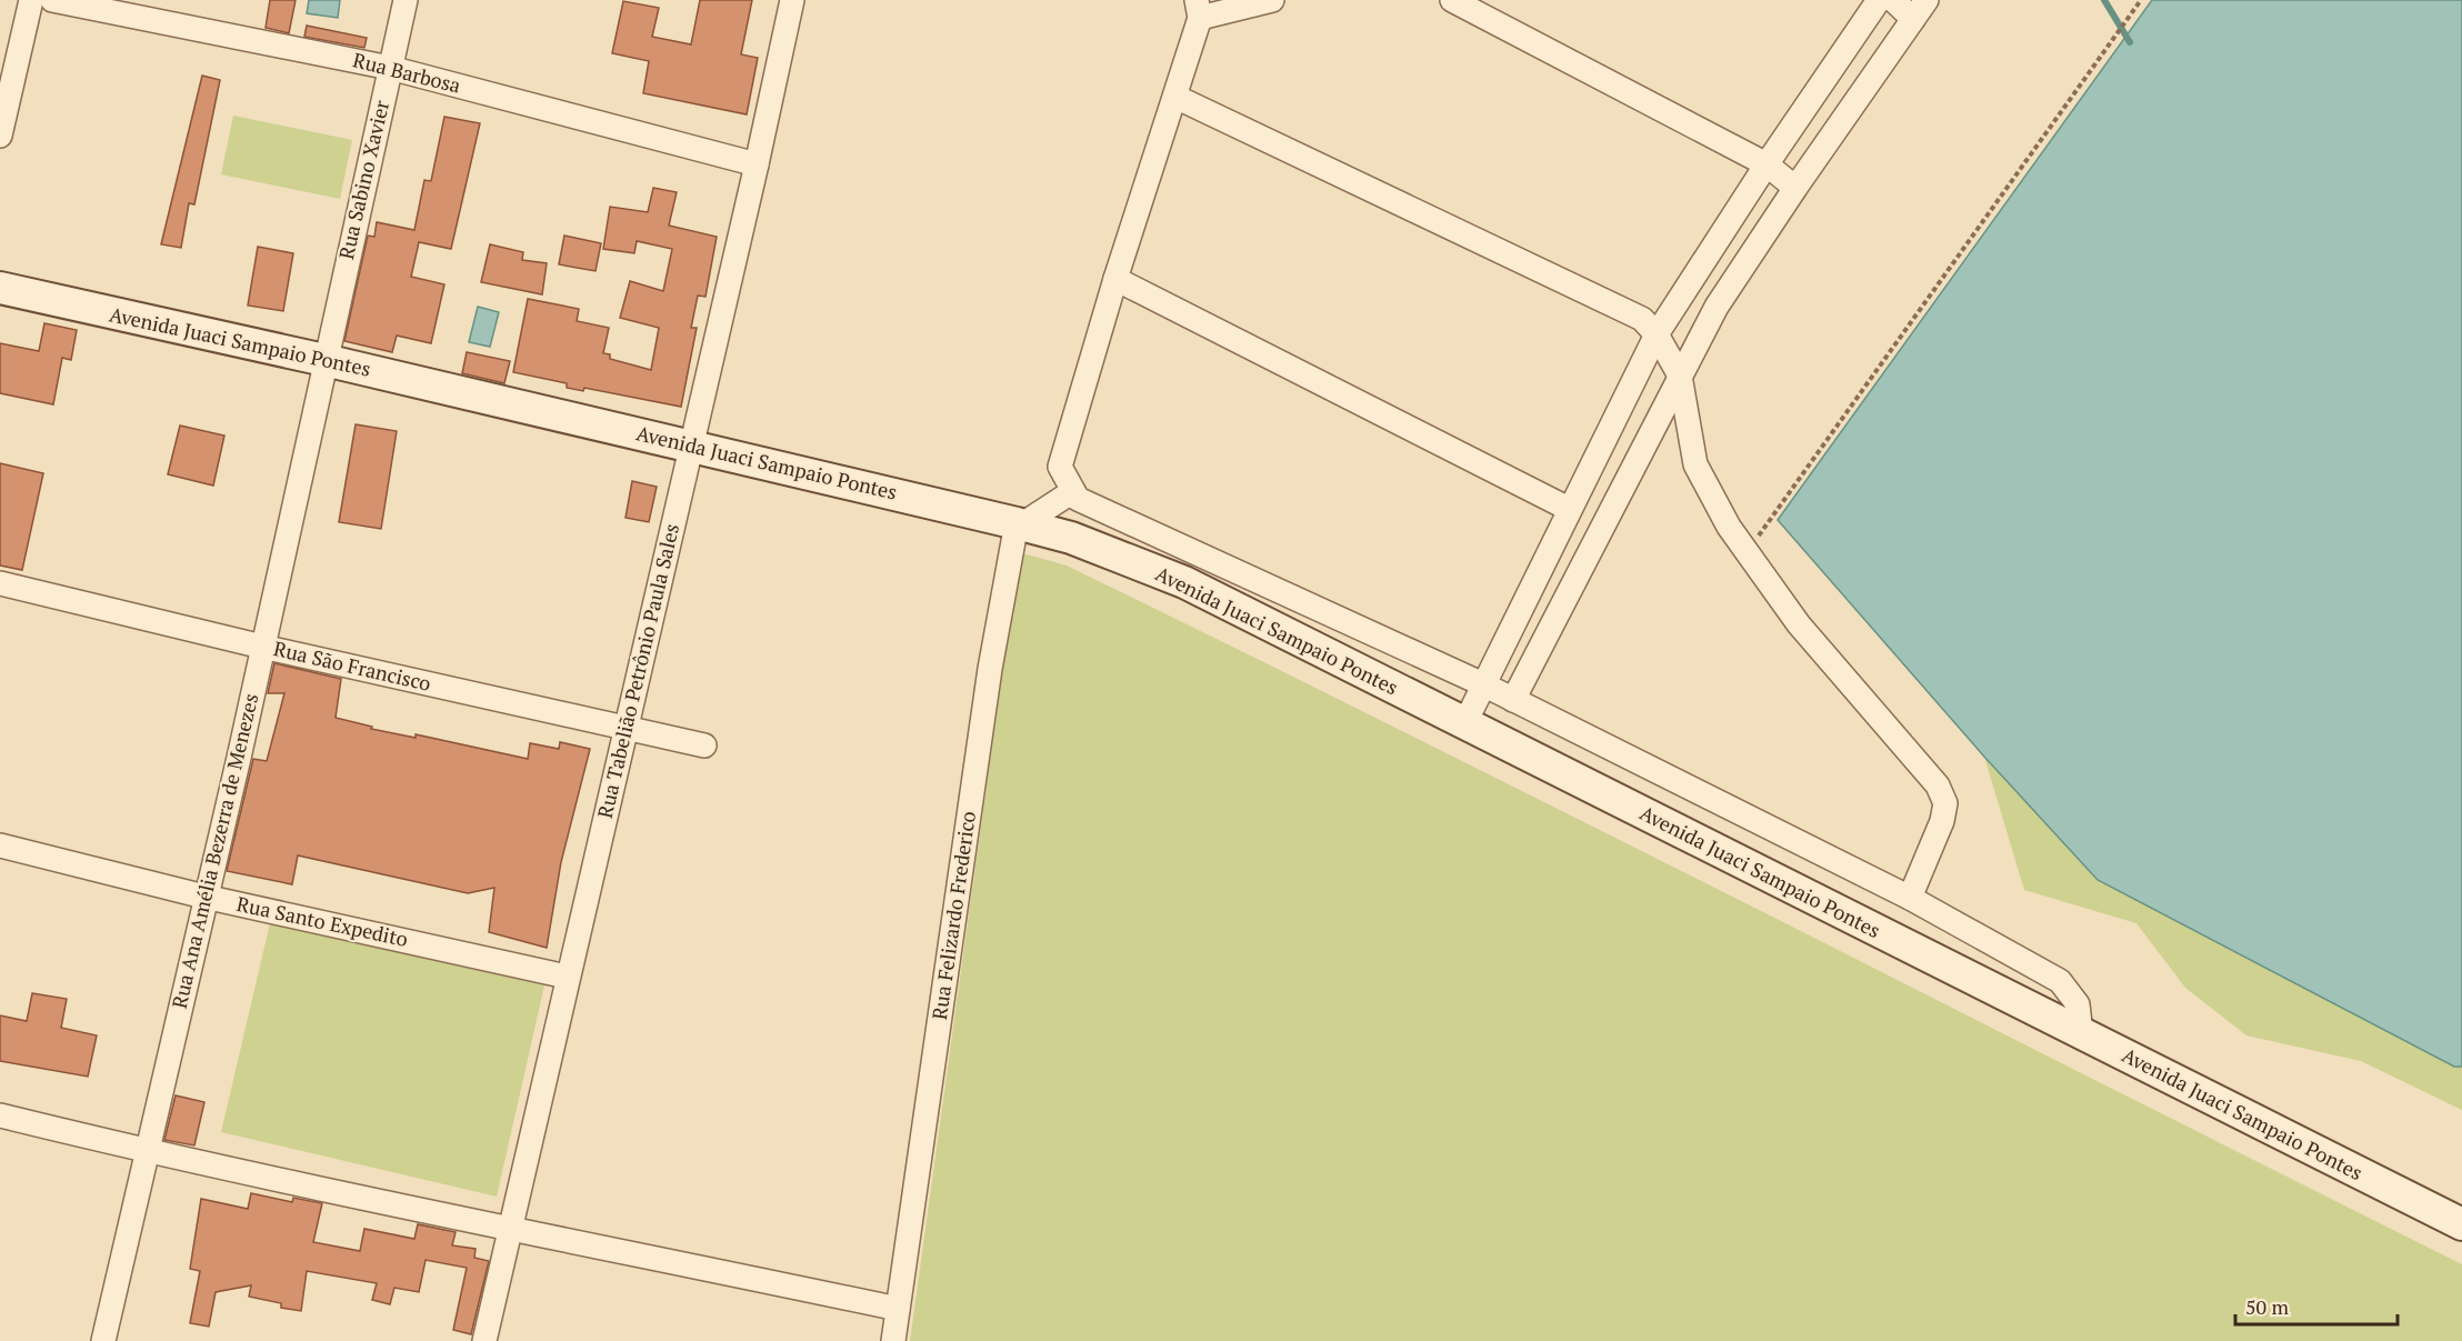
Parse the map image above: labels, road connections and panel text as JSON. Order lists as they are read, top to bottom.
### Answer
{
  "streets": {
    "main road": ["Avenida Juaci Sampaio Pontes"],
    "street": [
      "Rua Barbosa",
      "Rua Sabino Xavier",
      "Rua São Francisco",
      "Rua Tabelião Petrônio Paula Sales",
      "Rua Ana Amélia Bezerra de Menezes",
      "Rua Felizardo Frederico",
      "Rua Santo Expedito"
    ]
  },
  "crossings": [
    ["Rua Barbosa", "Rua Sabino Xavier"],
    ["Rua Barbosa", "Rua Tabelião Petrônio Paula Sales"],
    ["Rua Sabino Xavier", "Avenida Juaci Sampaio Pontes"],
    ["Rua Sabino Xavier", "Rua Ana Amélia Bezerra de Menezes"],
    ["Avenida Juaci Sampaio Pontes", "Rua Tabelião Petrônio Paula Sales"],
    ["Avenida Juaci Sampaio Pontes", "Rua Ana Amélia Bezerra de Menezes"],
    ["Avenida Juaci Sampaio Pontes", "Rua Felizardo Frederico"],
    ["Rua São Francisco", "Rua Tabelião Petrônio Paula Sales"],
    ["Rua São Francisco", "Rua Ana Amélia Bezerra de Menezes"],
    ["Rua Tabelião Petrônio Paula Sales", "Rua Santo Expedito"],
    ["Rua Ana Amélia Bezerra de Menezes", "Rua Santo Expedito"]
  ],
  "scale_bar": "50 m"
}
